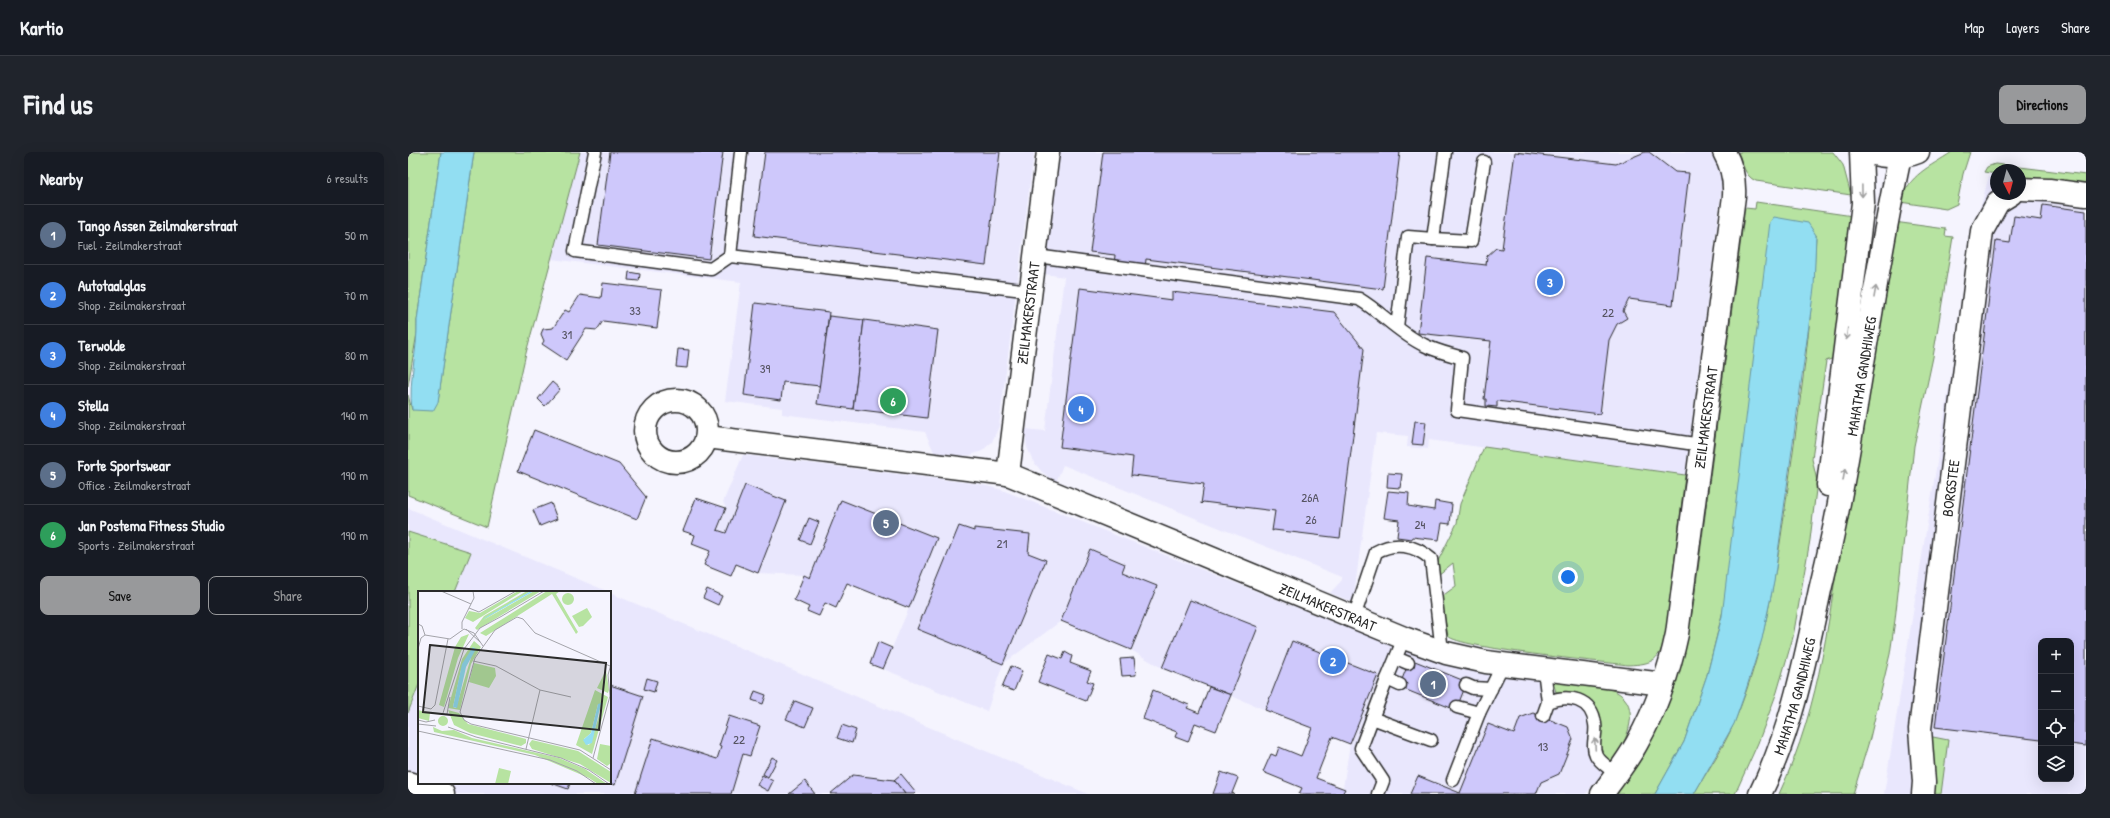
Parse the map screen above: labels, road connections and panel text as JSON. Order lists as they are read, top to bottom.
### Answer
{
  "streets": {
    "street": ["ZEILMAKERSTRAAT", "MAHATMA GANDHIWEG", "BORGSTEE"]
  },
  "house_numbers": [
    "33",
    "22",
    "31",
    "39",
    "26A",
    "26",
    "24",
    "21",
    "22",
    "13"
  ],
  "north": "bottom",
  "page": {
    "header": "Kartio",
    "nav": ["Map", "Layers", "Share"],
    "title": "Find us",
    "buttons": [
      "Directions",
      ["Save", "Share"]
    ],
    "heading": ["Nearby", "6 results"],
    "list": [
      {
        "mark": "1",
        "name": "Tango Assen Zeilmakerstraat",
        "note": "Fuel · Zeilmakerstraat",
        "value": "50 m"
      },
      {
        "mark": "2",
        "name": "Autotaalglas",
        "note": "Shop · Zeilmakerstraat",
        "value": "70 m"
      },
      {
        "mark": "3",
        "name": "Terwolde",
        "note": "Shop · Zeilmakerstraat",
        "value": "80 m"
      },
      {
        "mark": "4",
        "name": "Stella",
        "note": "Shop · Zeilmakerstraat",
        "value": "140 m"
      },
      {
        "mark": "5",
        "name": "Forte Sportswear",
        "note": "Office · Zeilmakerstraat",
        "value": "190 m"
      },
      {
        "mark": "6",
        "name": "Jan Postema Fitness Studio",
        "note": "Sports · Zeilmakerstraat",
        "value": "190 m"
      }
    ],
    "pins": [
      "3",
      "6",
      "4",
      "5",
      "2",
      "1"
    ],
    "map_buttons": ["+", "−"]
  }
}
